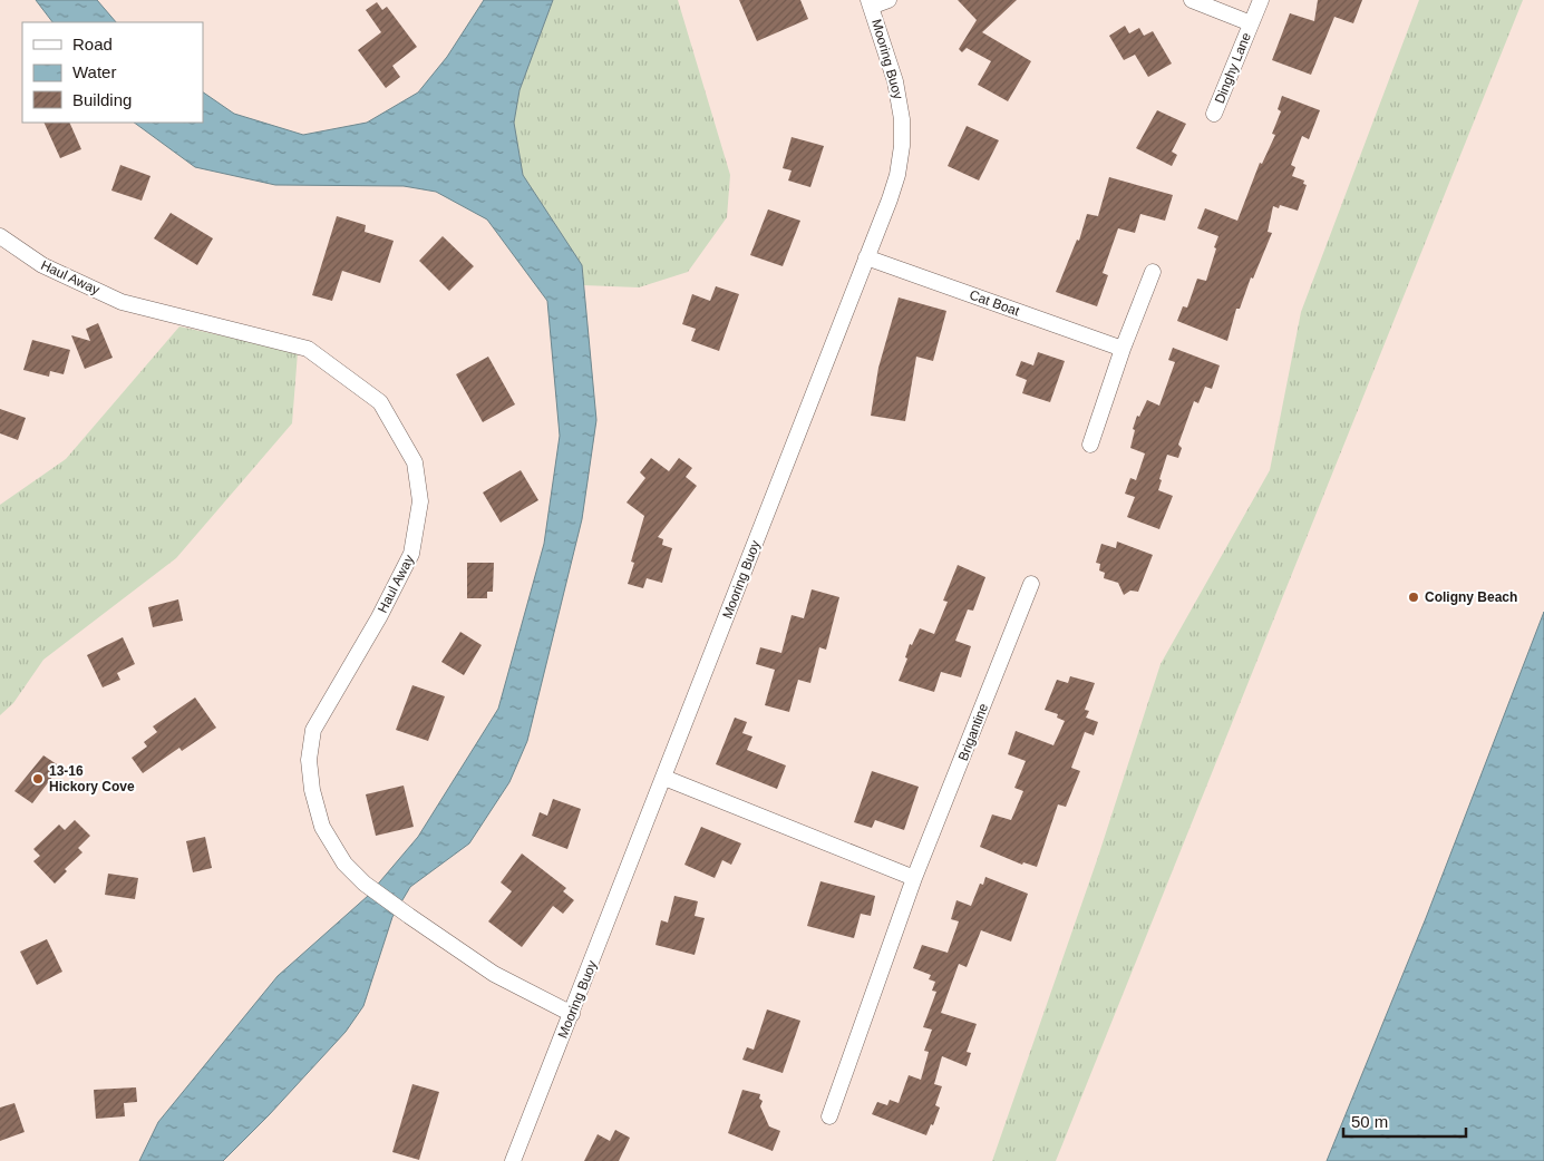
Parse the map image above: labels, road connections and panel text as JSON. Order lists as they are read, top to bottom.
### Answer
{
  "streets": {
    "street": [
      "Mooring Buoy",
      "Dinghy Lane",
      "Haul Away",
      "Cat Boat",
      "Brigantine"
    ]
  },
  "crossings": [
    ["Mooring Buoy", "Haul Away"],
    ["Mooring Buoy", "Cat Boat"]
  ],
  "places": ["Coligny Beach", "13-16 Hickory Cove"],
  "legend": ["Road", "Water", "Building"],
  "scale_bar": "50 m"
}
